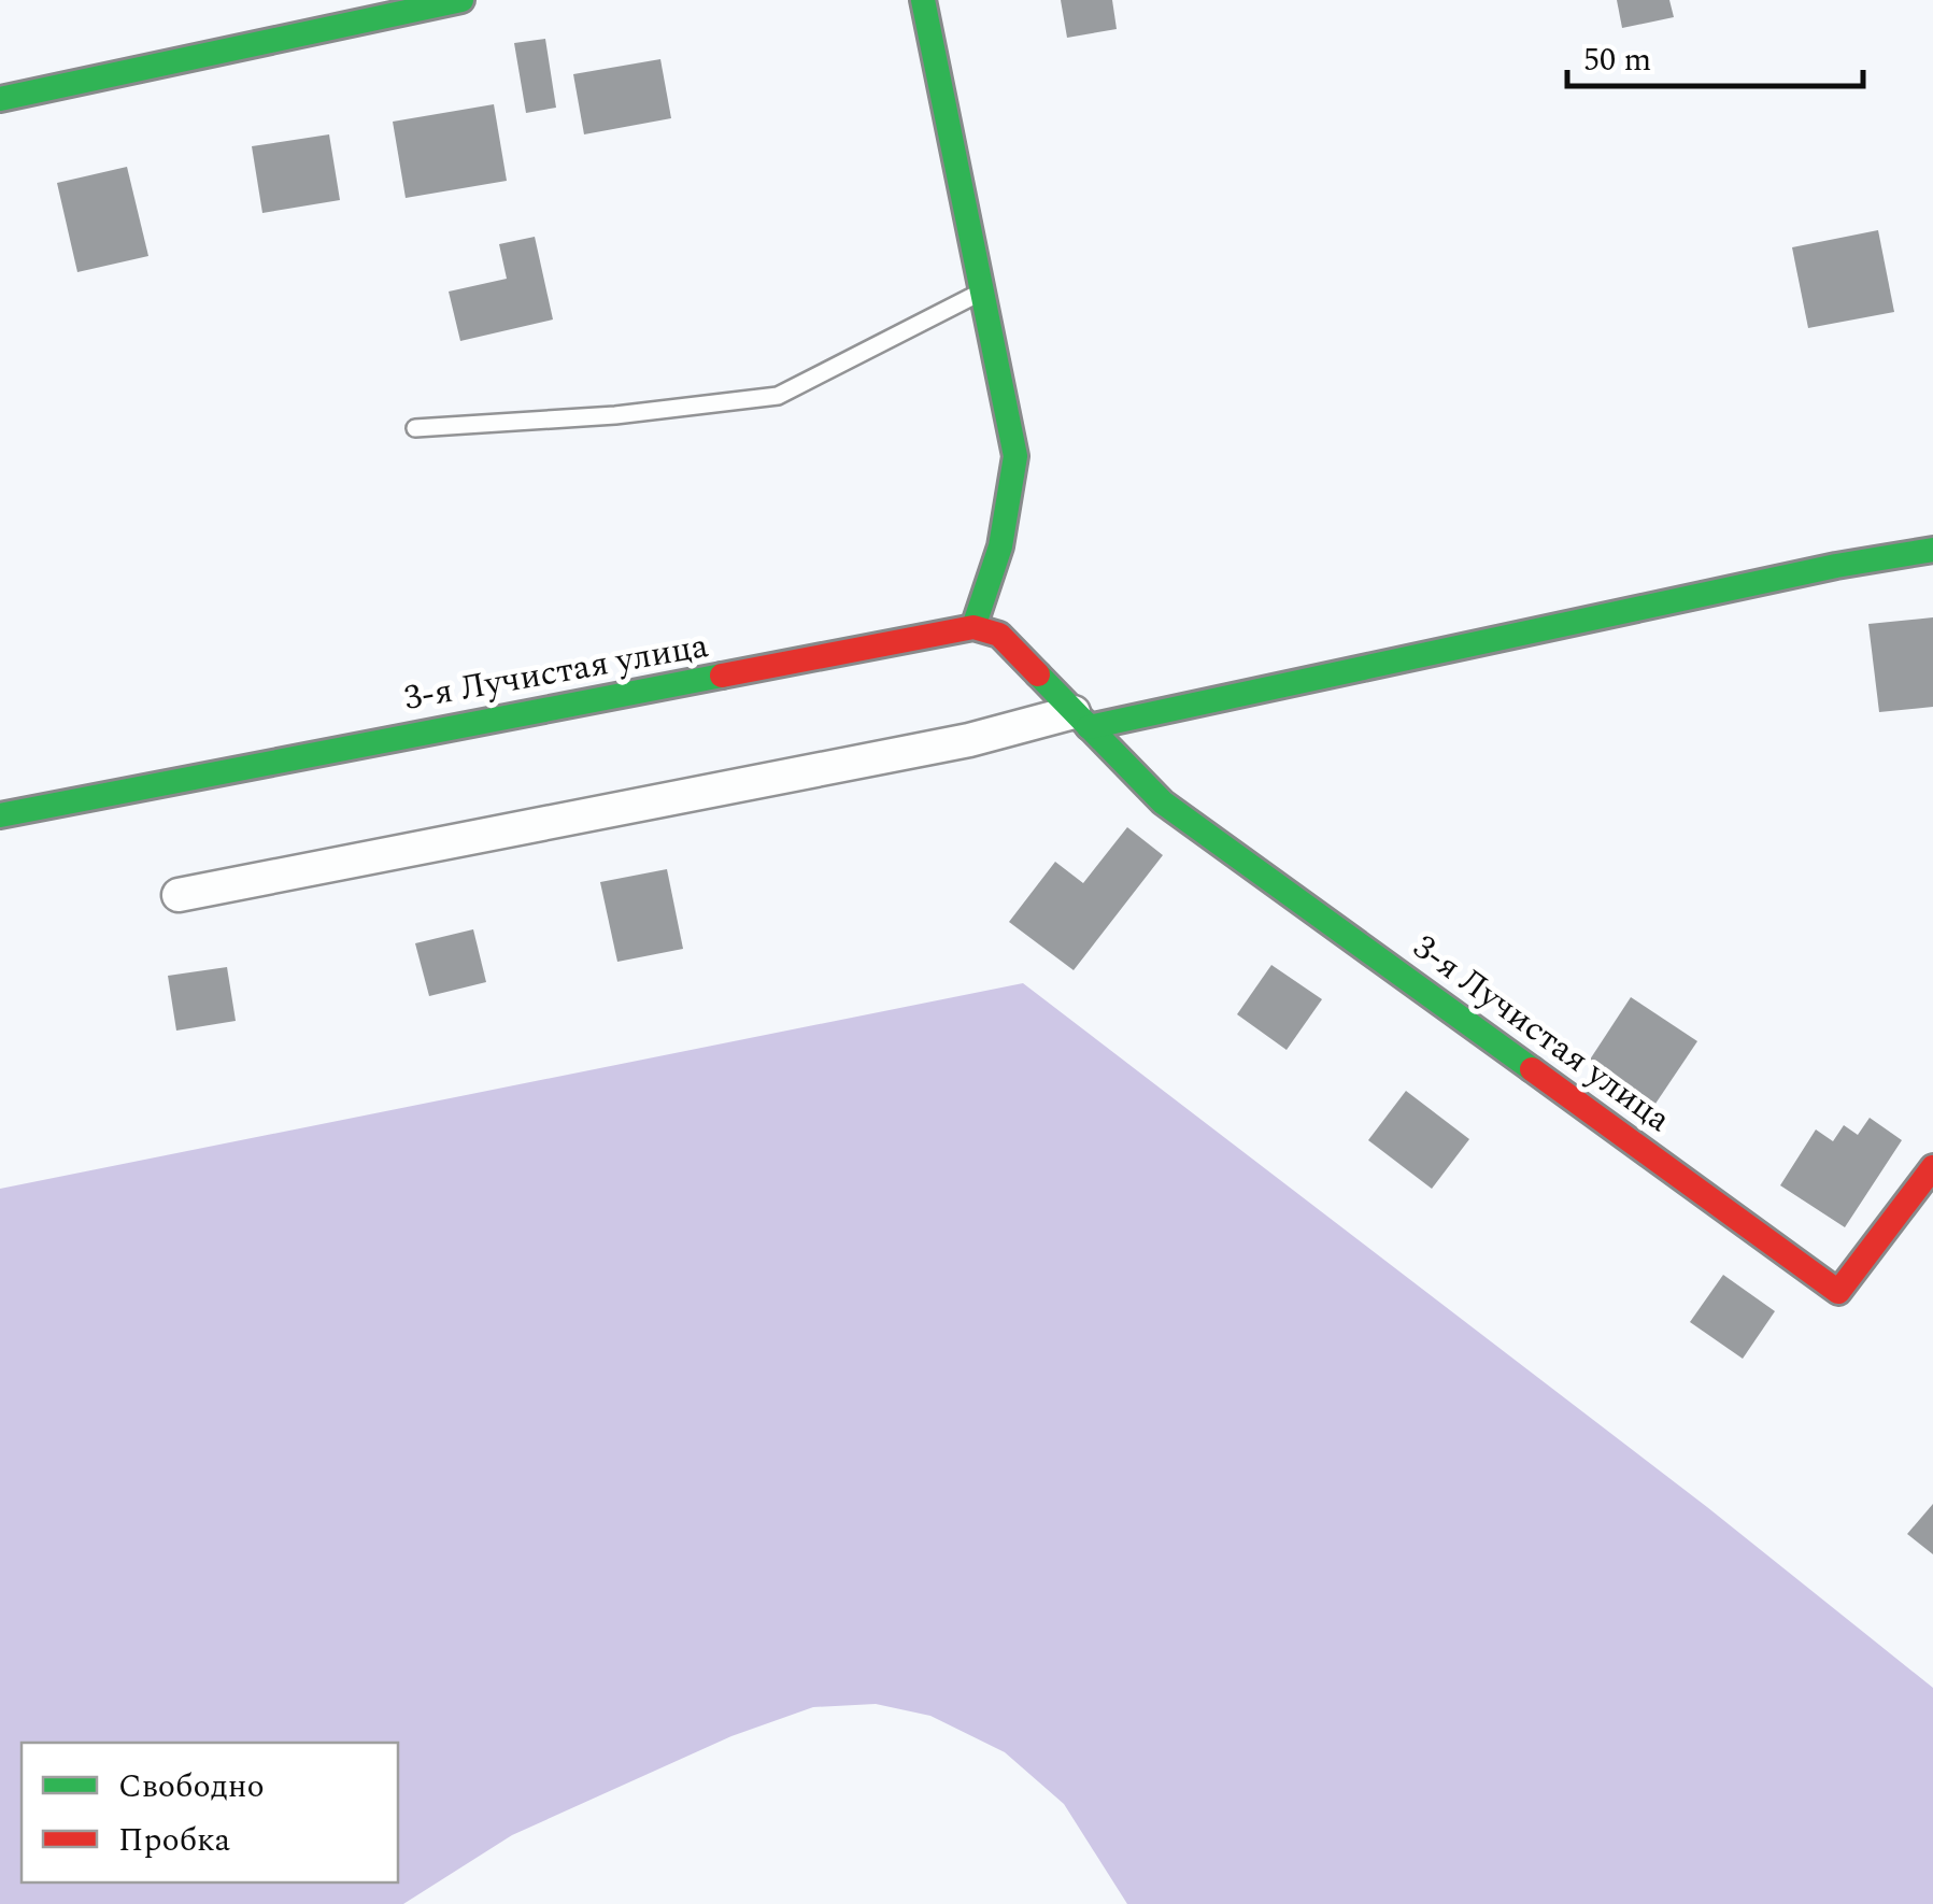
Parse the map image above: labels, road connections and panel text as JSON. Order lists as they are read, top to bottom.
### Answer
{
  "streets": {
    "street": ["3-я Лучистая улица"]
  },
  "legend": ["Свободно", "Пробка"],
  "scale_bar": "50 m"
}
